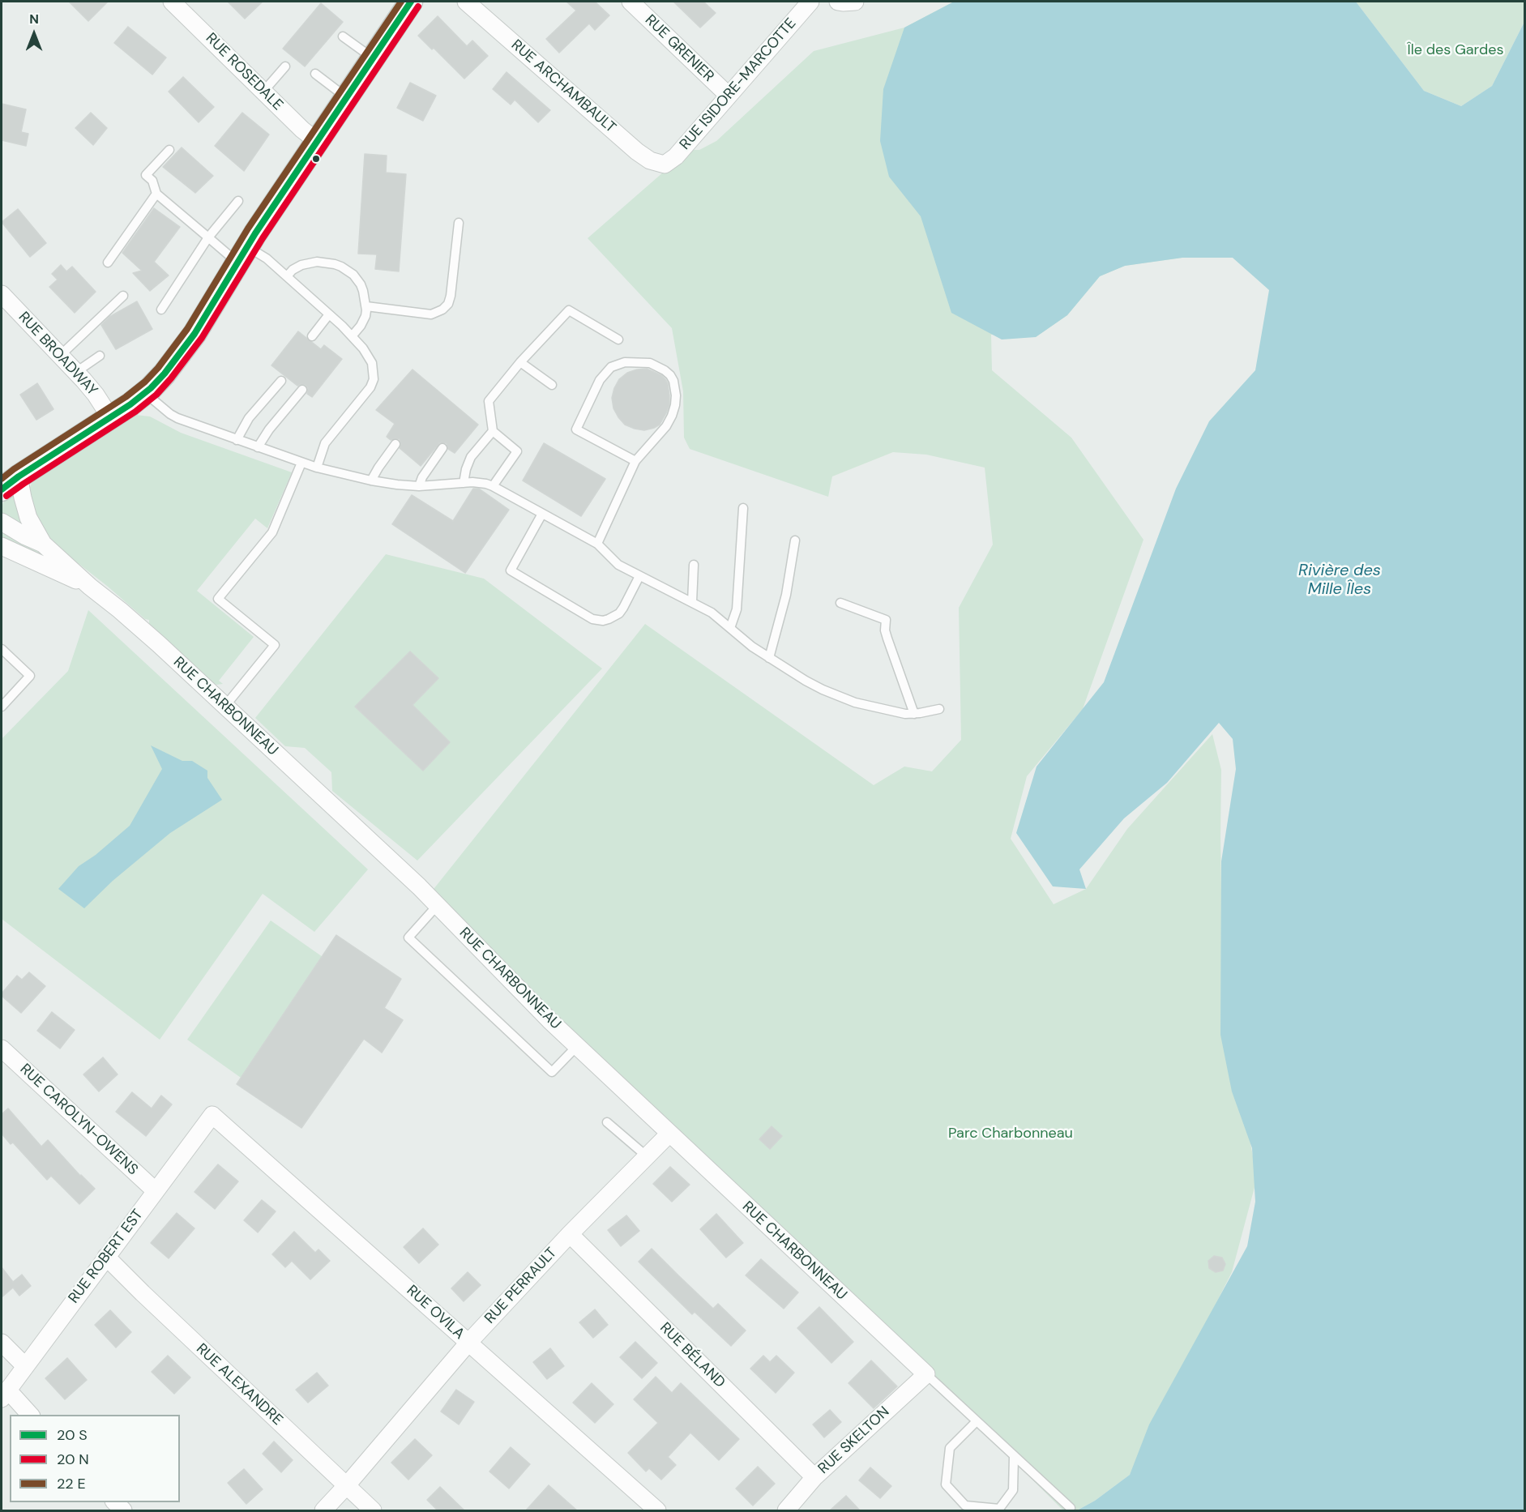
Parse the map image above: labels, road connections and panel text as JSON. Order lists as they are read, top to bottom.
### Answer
{
  "streets": {
    "street": [
      "RUE GRENIER",
      "RUE ROSEDALE",
      "RUE ISIDORE-MARCOTTE",
      "RUE ARCHAMBAULT",
      "RUE BROADWAY",
      "RUE CHARBONNEAU",
      "RUE CAROLYN-OWENS",
      "RUE ROBERT EST",
      "RUE PERRAULT",
      "RUE OVILA",
      "RUE BÉLAND",
      "RUE ALEXANDRE",
      "RUE SKELTON"
    ]
  },
  "crossings": [
    ["RUE GRENIER", "RUE ISIDORE-MARCOTTE"],
    ["RUE ISIDORE-MARCOTTE", "RUE ARCHAMBAULT"],
    ["RUE CHARBONNEAU", "RUE PERRAULT"],
    ["RUE CHARBONNEAU", "RUE SKELTON"],
    ["RUE CAROLYN-OWENS", "RUE ROBERT EST"],
    ["RUE ROBERT EST", "RUE OVILA"],
    ["RUE ROBERT EST", "RUE ALEXANDRE"],
    ["RUE PERRAULT", "RUE OVILA"],
    ["RUE PERRAULT", "RUE BÉLAND"],
    ["RUE PERRAULT", "RUE ALEXANDRE"],
    ["RUE BÉLAND", "RUE SKELTON"]
  ],
  "water": ["Rivière des Mille Îles"],
  "parks": ["Île des Gardes", "Parc Charbonneau"],
  "legend": ["20 S", "20 N", "22 E"],
  "north": "top"
}
